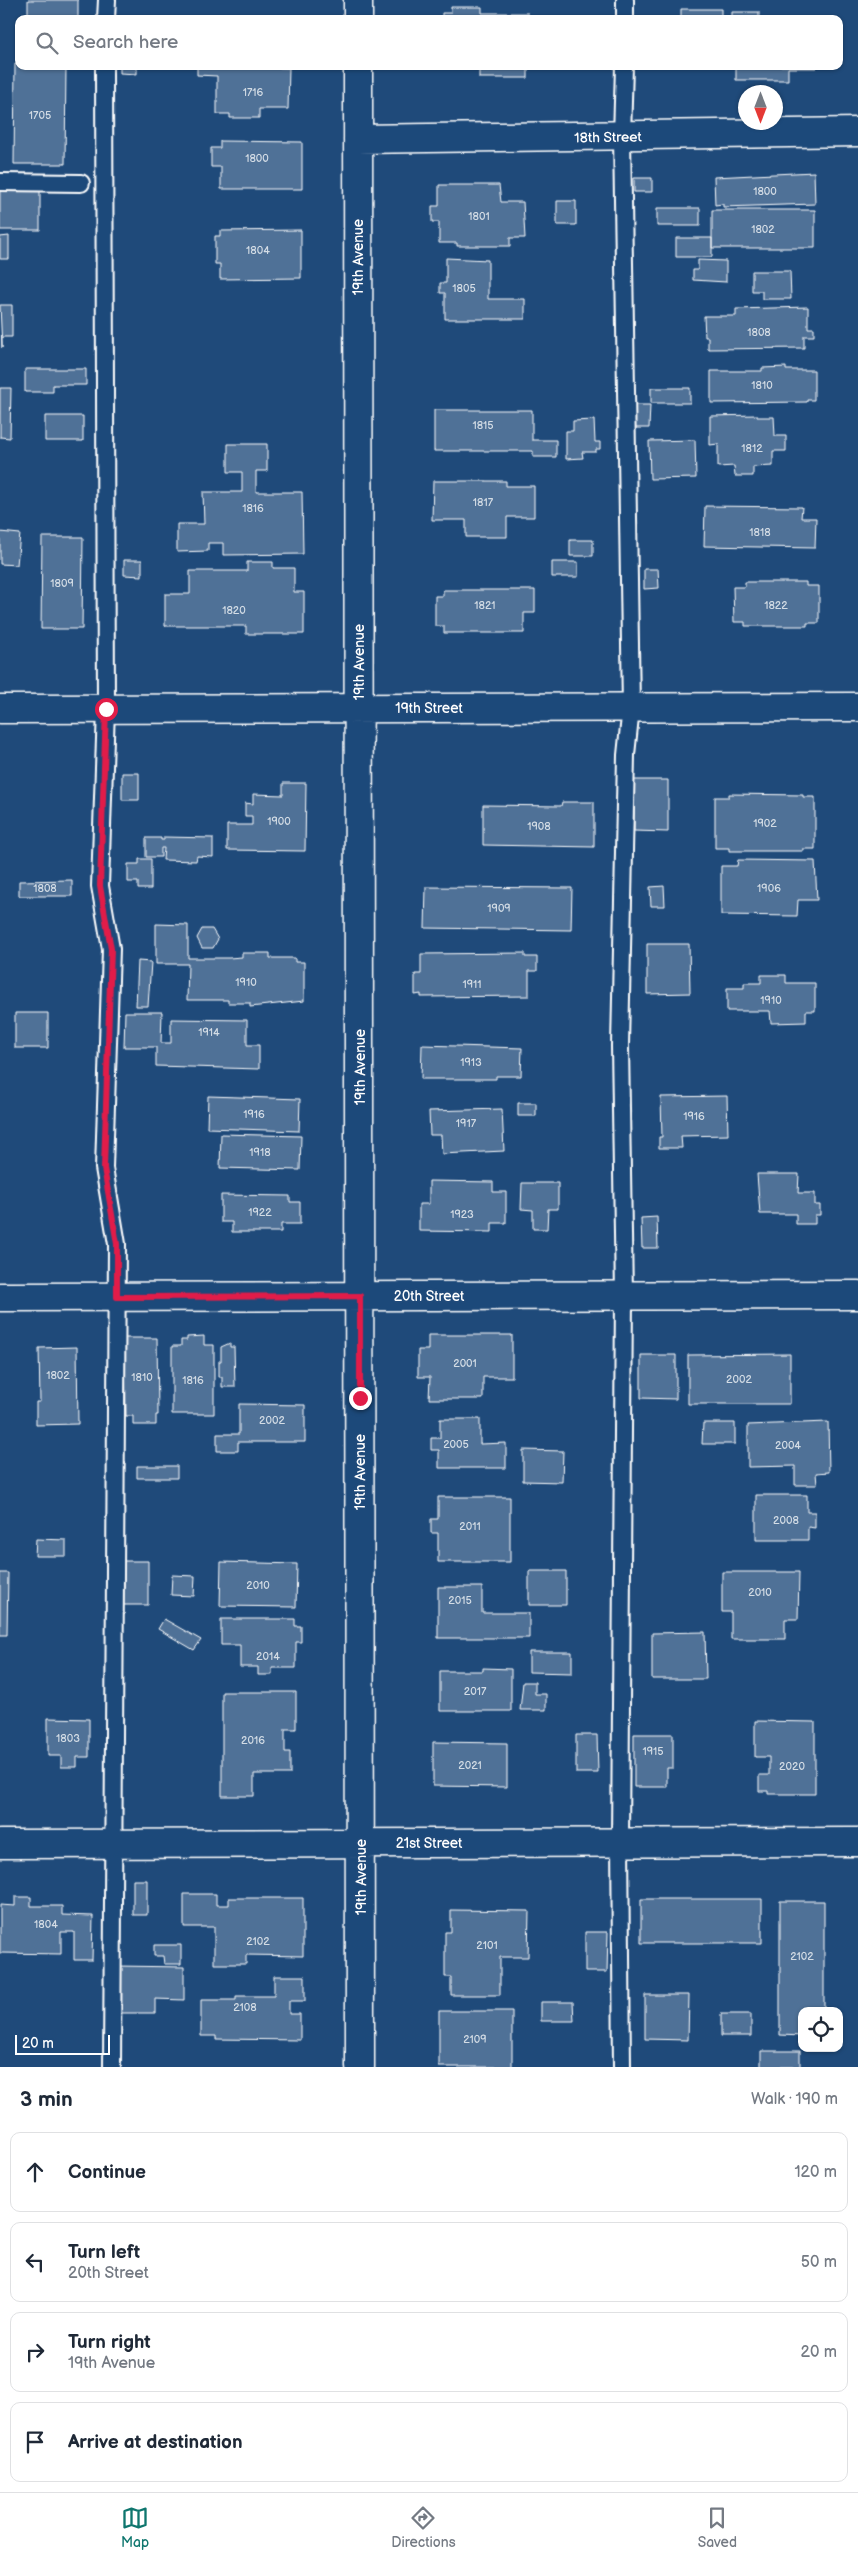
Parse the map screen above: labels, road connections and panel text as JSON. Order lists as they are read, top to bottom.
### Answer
{
  "streets": {
    "street": [
      "18th Street",
      "19th Avenue",
      "19th Street",
      "20th Street",
      "21st Street"
    ]
  },
  "crossings": [
    ["18th Street", "19th Avenue"],
    ["19th Avenue", "19th Street"],
    ["19th Avenue", "20th Street"],
    ["19th Avenue", "21st Street"]
  ],
  "house_numbers": [
    "1716",
    "1705",
    "1800",
    "1800",
    "1801",
    "1802",
    "1804",
    "1805",
    "1808",
    "1810",
    "1815",
    "1812",
    "1817",
    "1816",
    "1818",
    "1809",
    "1821",
    "1822",
    "1820",
    "1900",
    "1902",
    "1908",
    "1808",
    "1906",
    "1909",
    "1910",
    "1911",
    "1910",
    "1914",
    "1913",
    "1916",
    "1916",
    "1917",
    "1918",
    "1922",
    "1923",
    "2001",
    "1802",
    "1810",
    "2002",
    "1816",
    "2002",
    "2005",
    "2004",
    "2008",
    "2011",
    "2010",
    "2010",
    "2015",
    "2014",
    "2017",
    "1803",
    "2016",
    "1915",
    "2021",
    "2020",
    "1804",
    "2102",
    "2101",
    "2102",
    "2108",
    "2109"
  ],
  "scale_bar": "20 m",
  "north": "bottom",
  "page": {
    "search": "Search here",
    "scale": "20 m",
    "heading": ["3 min", "Walk · 190 m"],
    "list": [
      ["Continue", "120 m"],
      ["Turn left", "20th Street", "50 m"],
      ["Turn right", "19th Avenue", "20 m"],
      "Arrive at destination"
    ],
    "nav": ["Map", "Directions", "Saved"]
  }
}
